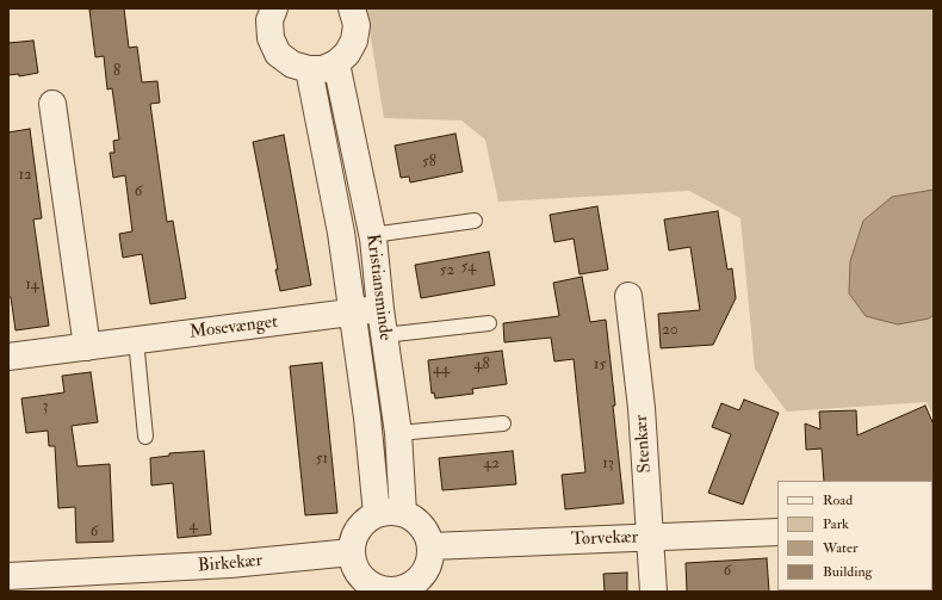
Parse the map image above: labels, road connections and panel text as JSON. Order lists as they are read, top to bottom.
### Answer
{
  "streets": {
    "street": [
      "Kristiansminde",
      "Mosevænget",
      "Stenkær",
      "Tørvekær",
      "Birkekær"
    ]
  },
  "crossings": [
    ["Kristiansminde", "Mosevænget"],
    ["Kristiansminde", "Tørvekær"],
    ["Kristiansminde", "Birkekær"],
    ["Stenkær", "Tørvekær"],
    ["Tørvekær", "Birkekær"]
  ],
  "house_numbers": [
    "8",
    "58",
    "12",
    "6",
    "54",
    "52",
    "14",
    "20",
    "48",
    "15",
    "44",
    "3",
    "51",
    "42",
    "13",
    "4",
    "6",
    "6"
  ],
  "legend": [
    "Road",
    "Park",
    "Water",
    "Building"
  ]
}
